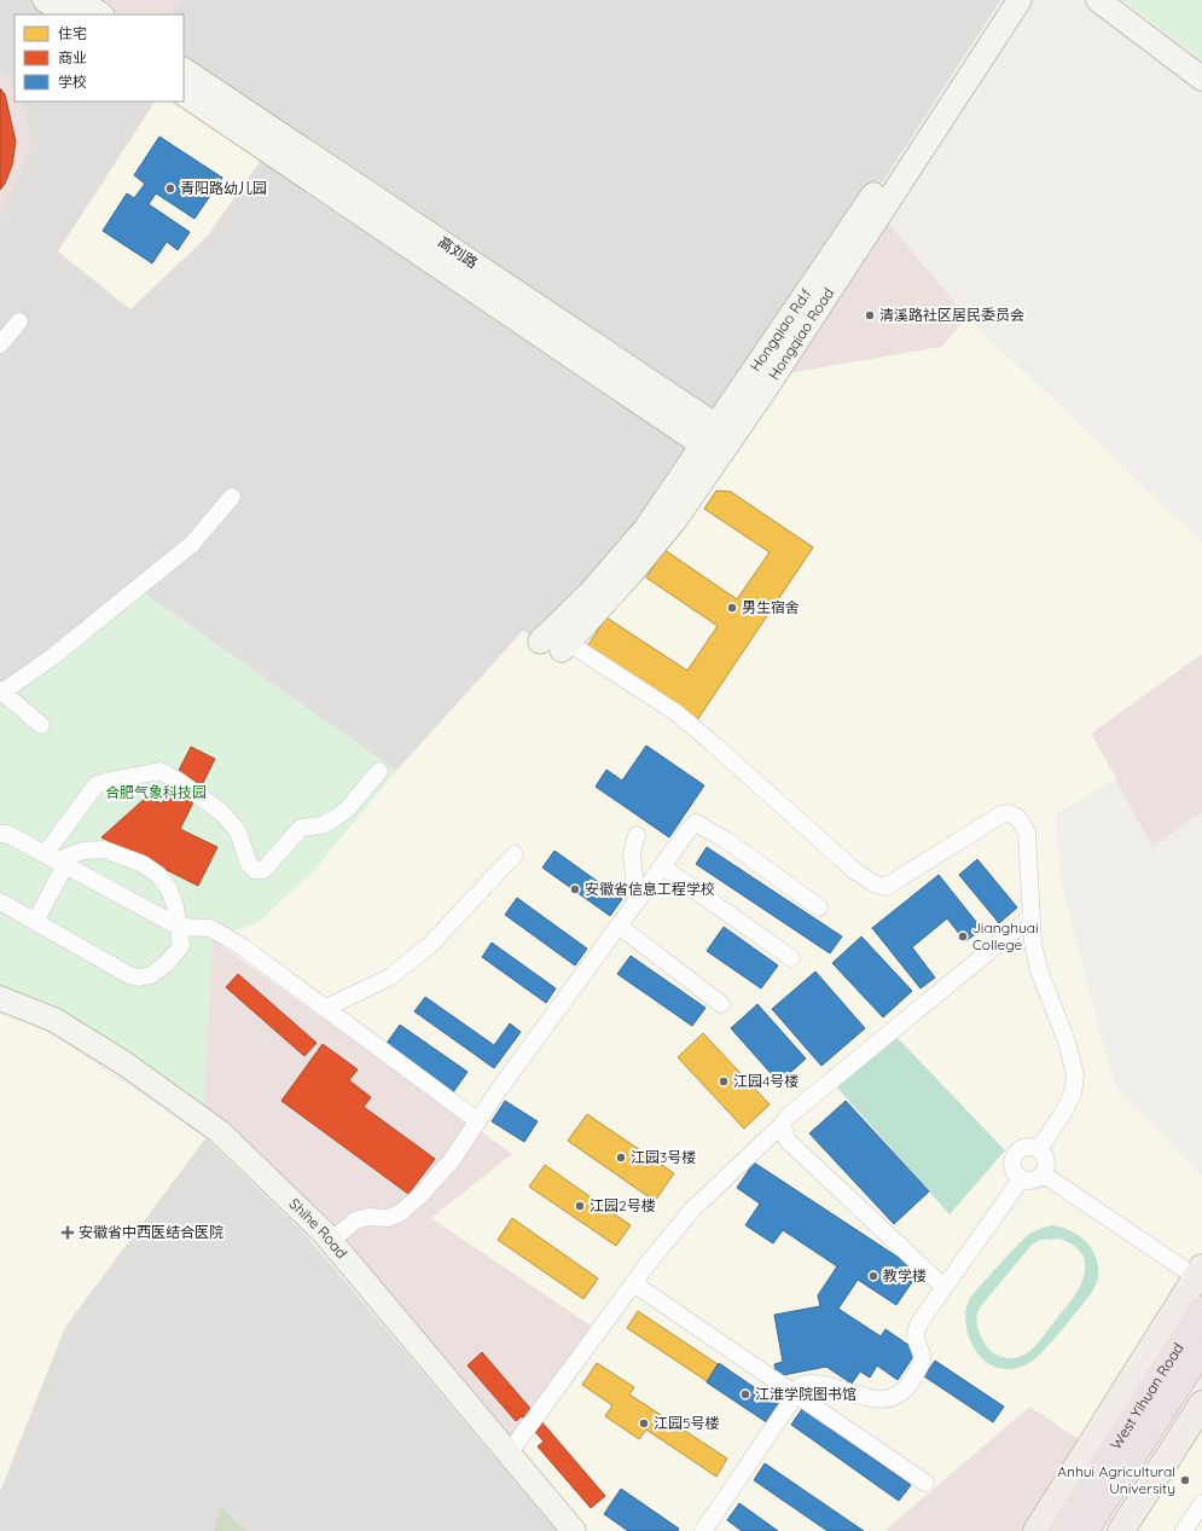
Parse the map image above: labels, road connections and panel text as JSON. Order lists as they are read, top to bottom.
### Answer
{
  "streets": {
    "highway": ["West Yihuan Road"],
    "street": [
      "高刘路",
      "Hongqiao Rd.f",
      "Hongqiao Road",
      "Shihe Road"
    ]
  },
  "crossings": [
    ["高刘路", "Hongqiao Rd.f"],
    ["高刘路", "Hongqiao Road"],
    ["Hongqiao Rd.f", "Hongqiao Road"]
  ],
  "parks": ["合肥气象科技园"],
  "places": {
    "other": [
      "青阳路幼儿园",
      "清溪路社区居民委员会",
      "男生宿舍",
      "安徽省信息工程学校",
      "Jianghuai College",
      "江园4号楼",
      "江园3号楼",
      "江园2号楼",
      "教学楼",
      "江淮学院图书馆",
      "江园5号楼",
      "Anhui Agricultural University"
    ],
    "health": ["安徽省中西医结合医院"]
  },
  "legend": ["住宅", "商业", "学校"]
}
